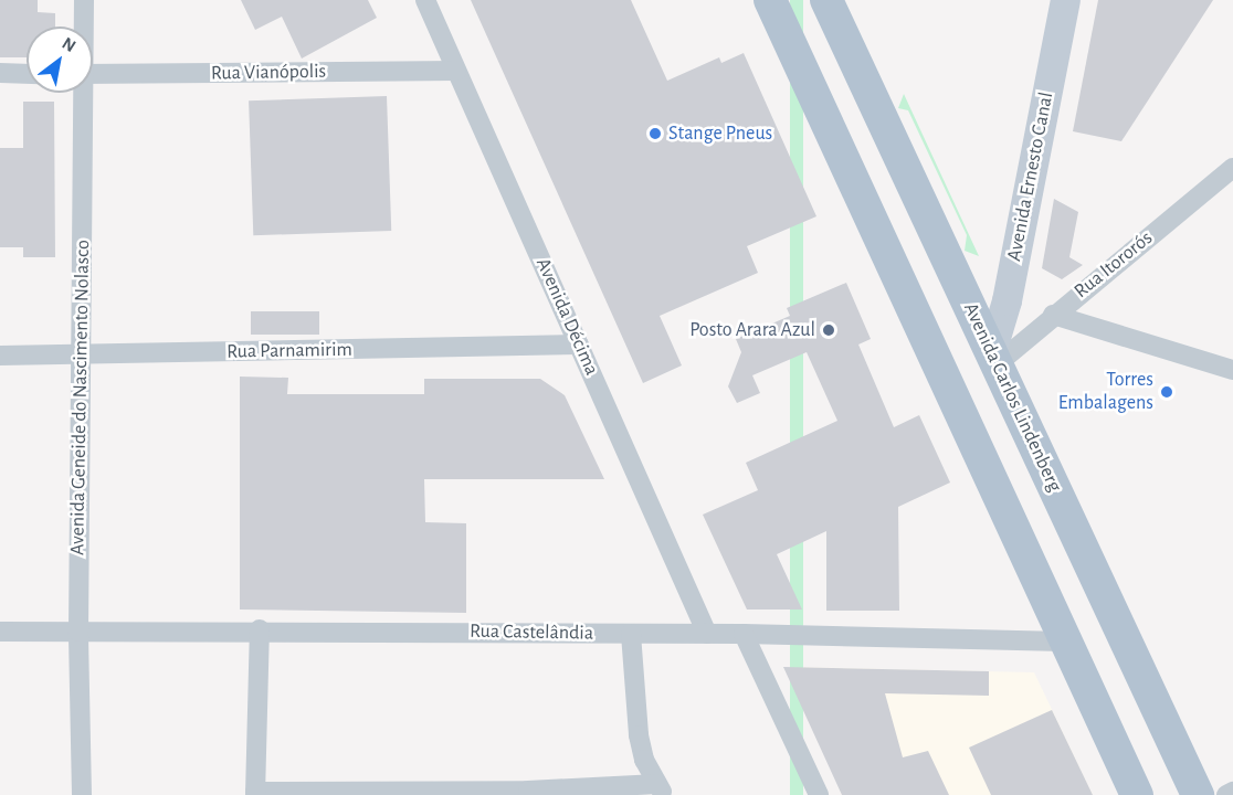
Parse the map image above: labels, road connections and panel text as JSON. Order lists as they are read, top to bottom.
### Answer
{
  "streets": {
    "main road": ["Avenida Carlos Lindenberg"],
    "street": [
      "Rua Vianópolis",
      "Avenida Ernesto Canal",
      "Rua Itororós",
      "Avenida Décima",
      "Rua Parnamirim",
      "Avenida Geneide do Nascimento Nolasco",
      "Rua Castelândia"
    ]
  },
  "crossings": [
    ["Rua Vianópolis", "Avenida Décima"],
    ["Avenida Ernesto Canal", "Rua Itororós"],
    ["Avenida Ernesto Canal", "Avenida Carlos Lindenberg"],
    ["Rua Itororós", "Avenida Carlos Lindenberg"],
    ["Avenida Décima", "Rua Parnamirim"],
    ["Avenida Décima", "Rua Castelândia"],
    ["Rua Parnamirim", "Avenida Geneide do Nascimento Nolasco"],
    ["Avenida Geneide do Nascimento Nolasco", "Rua Castelândia"]
  ],
  "places": ["Stange Pneus", "Posto Arara Azul", "Torres Embalagens"],
  "north": "top right"
}
